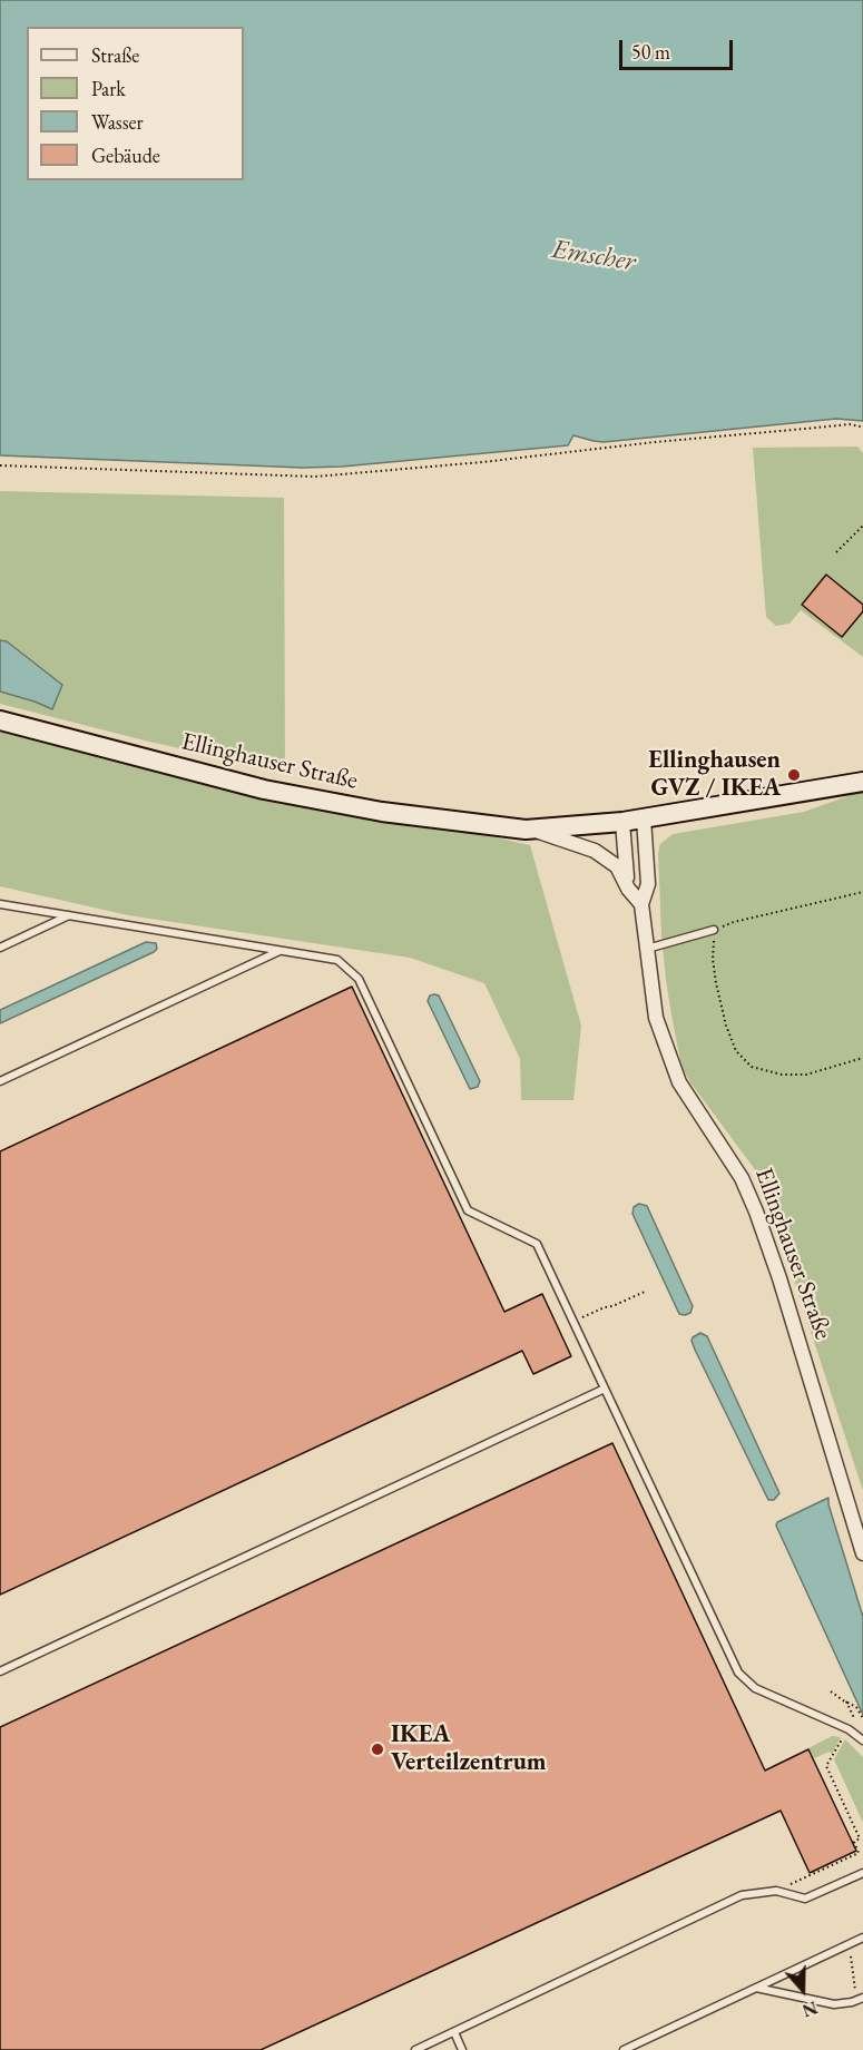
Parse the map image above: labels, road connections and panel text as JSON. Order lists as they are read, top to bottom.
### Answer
{
  "streets": {
    "main road": ["Ellinghauser Straße"]
  },
  "water": ["Emscher"],
  "places": ["Ellinghausen GVZ / IKEA", "IKEA Verteilzentrum"],
  "legend": [
    "Straße",
    "Park",
    "Wasser",
    "Gebäude"
  ],
  "scale_bar": "50 m",
  "north": "bottom"
}
